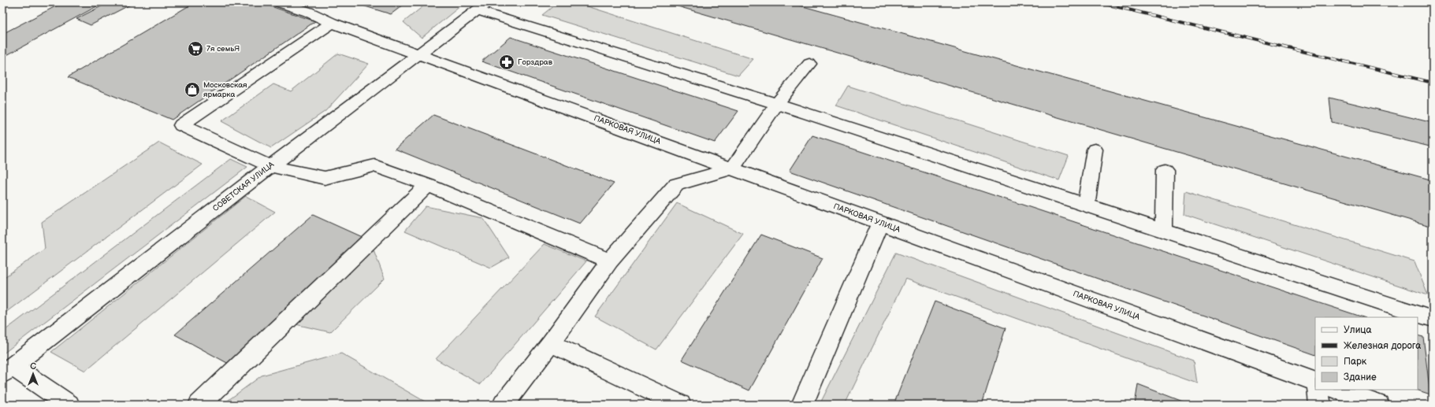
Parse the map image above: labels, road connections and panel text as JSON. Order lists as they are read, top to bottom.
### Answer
{
  "streets": {
    "street": ["ПАРКОВАЯ УЛИЦА", "СОВЕТСКАЯ УЛИЦА"]
  },
  "crossings": [
    ["ПАРКОВАЯ УЛИЦА", "СОВЕТСКАЯ УЛИЦА"]
  ],
  "places": {
    "supermarket": ["7я семьЯ"],
    "pharmacy": ["Горздрав"],
    "shop": ["Московская ярмарка"]
  },
  "legend": [
    "Улица",
    "Железная дорога",
    "Парк",
    "Здание"
  ],
  "north": "top"
}
